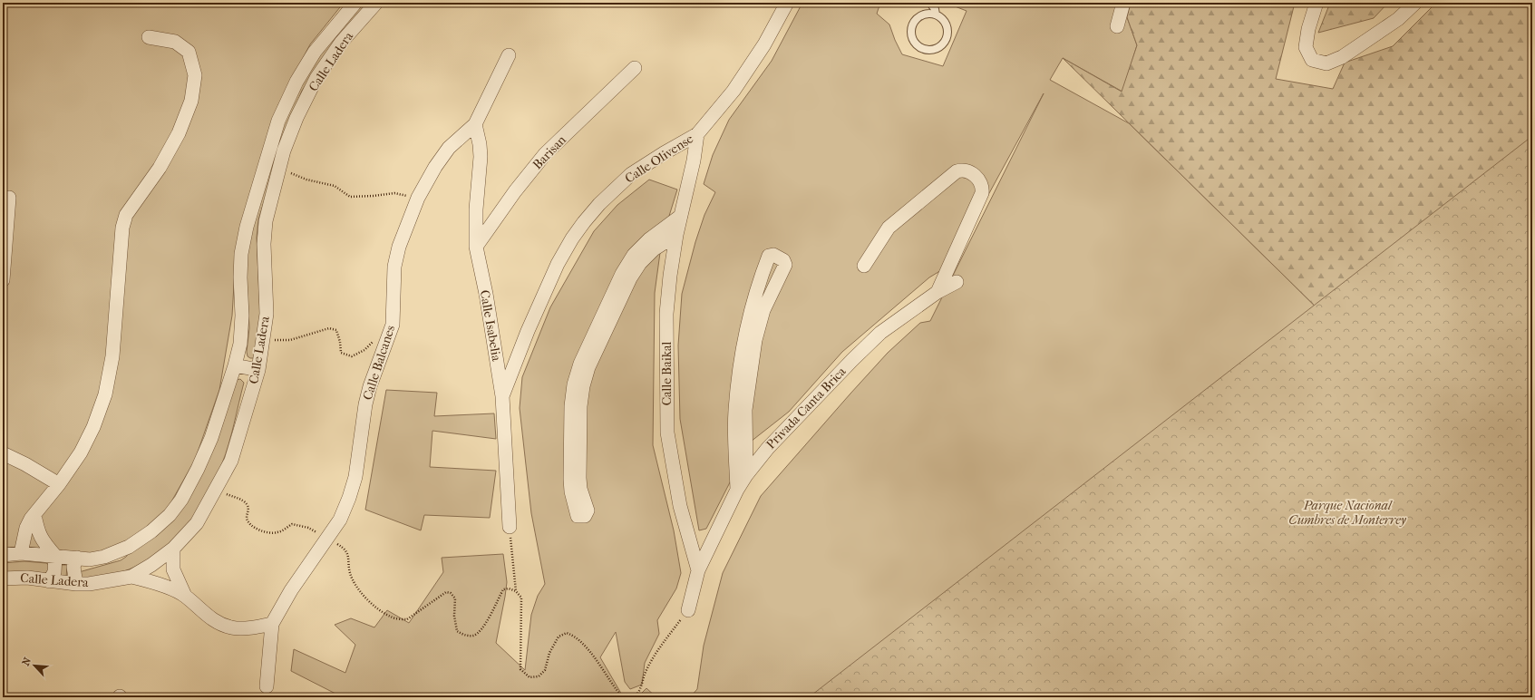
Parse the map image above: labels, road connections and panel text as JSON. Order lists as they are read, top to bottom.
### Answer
{
  "streets": {
    "street": [
      "Calle Ladera",
      "Barisan",
      "Calle Olivense",
      "Calle Isabelia",
      "Calle Balcanes",
      "Calle Baikal",
      "Privada Canta Brica"
    ]
  },
  "crossings": [
    ["Barisan", "Calle Isabelia"],
    ["Calle Olivense", "Calle Isabelia"],
    ["Calle Olivense", "Calle Baikal"],
    ["Calle Isabelia", "Calle Balcanes"],
    ["Calle Baikal", "Privada Canta Brica"]
  ],
  "parks": ["Parque Nacional Cumbres de Monterrey"],
  "north": "top left"
}
